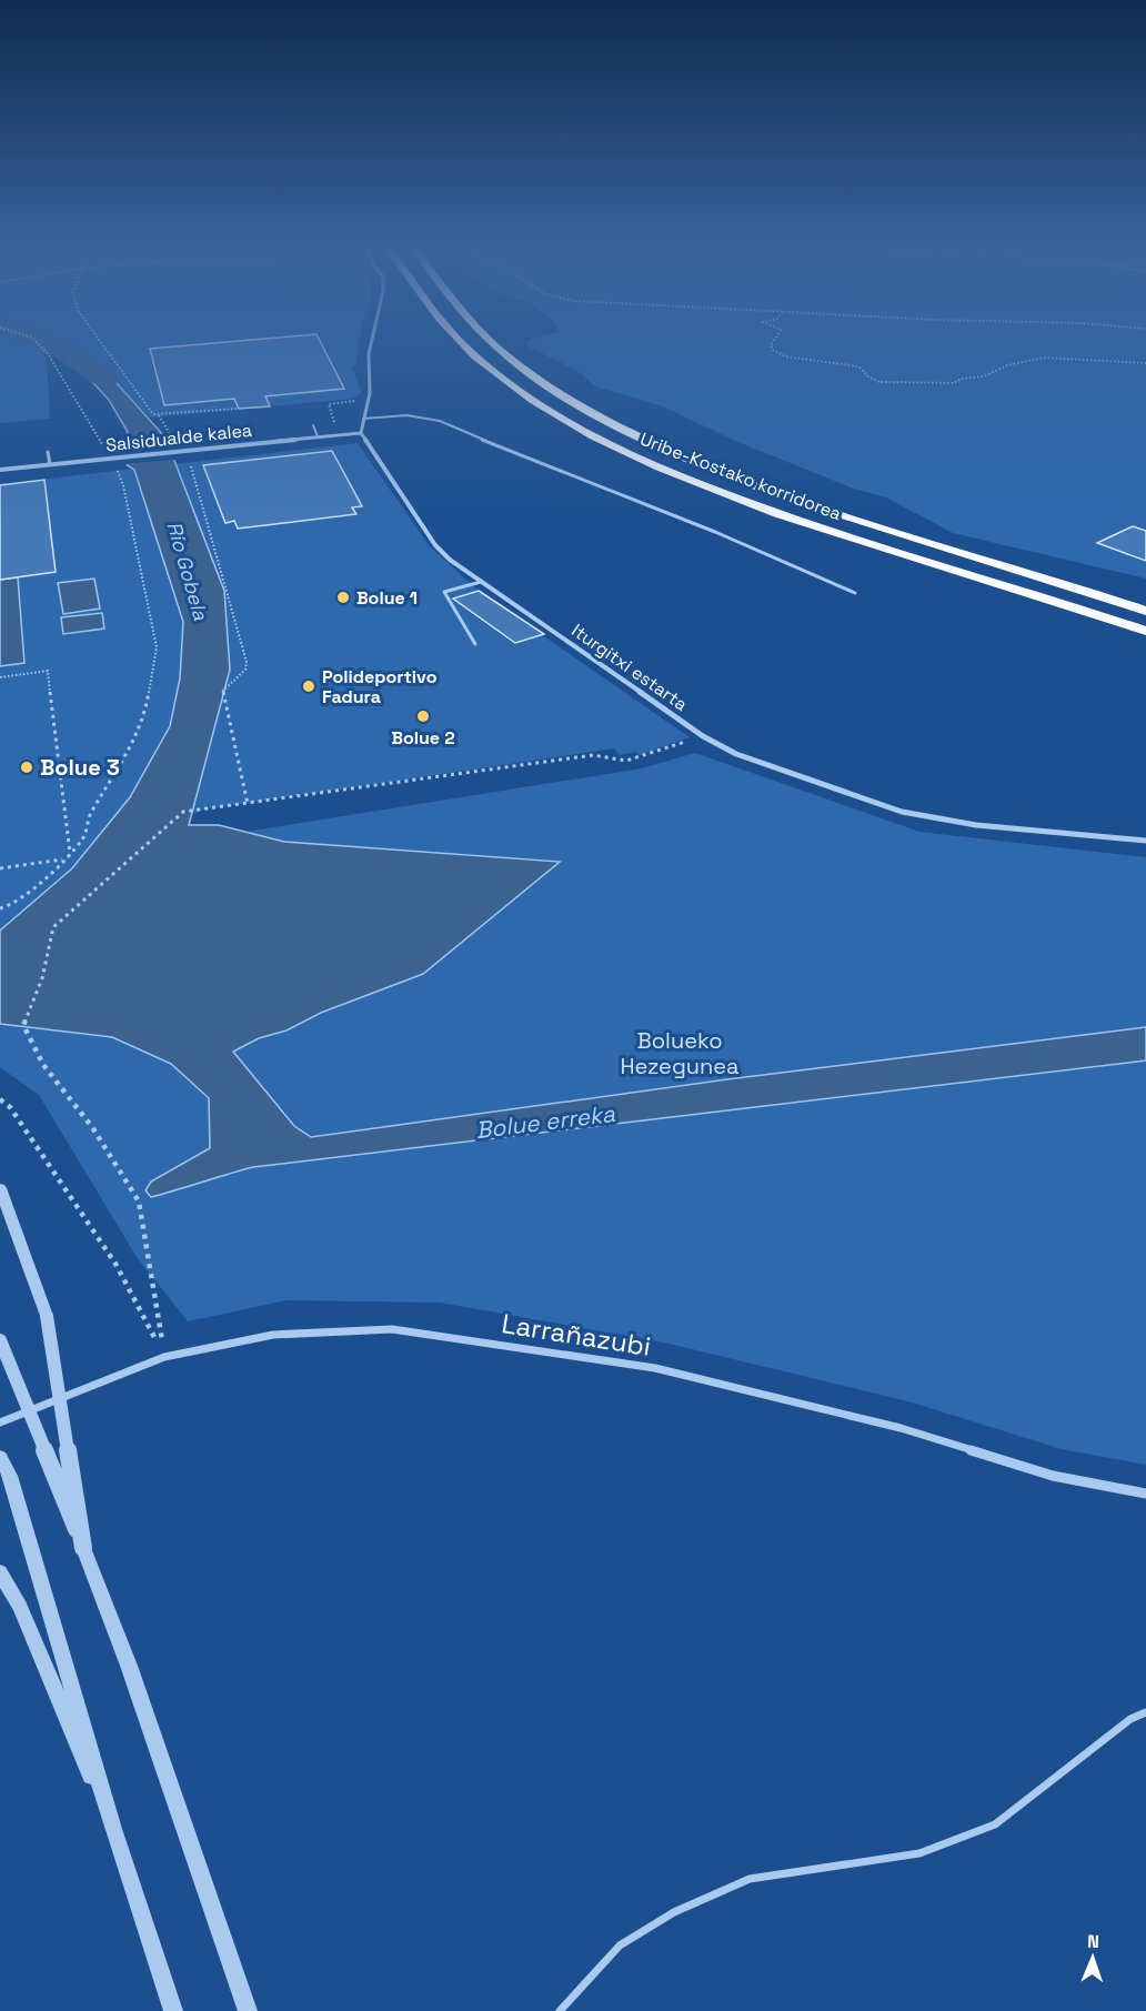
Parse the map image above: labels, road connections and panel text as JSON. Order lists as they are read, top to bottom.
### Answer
{
  "streets": {
    "highway": ["Uribe-Kostako korridorea"],
    "street": ["Salsidualde kalea", "Iturgitxi estarta", "Larrañazubi"]
  },
  "crossings": [
    ["Salsidualde kalea", "Iturgitxi estarta"]
  ],
  "water": ["Río Gobela", "Bolue erreka"],
  "parks": ["Bolueko Hezegunea"],
  "places": [
    "Bolue 1",
    "Polideportivo Fadura",
    "Bolue 2",
    "Bolue 3"
  ],
  "north": "top"
}
